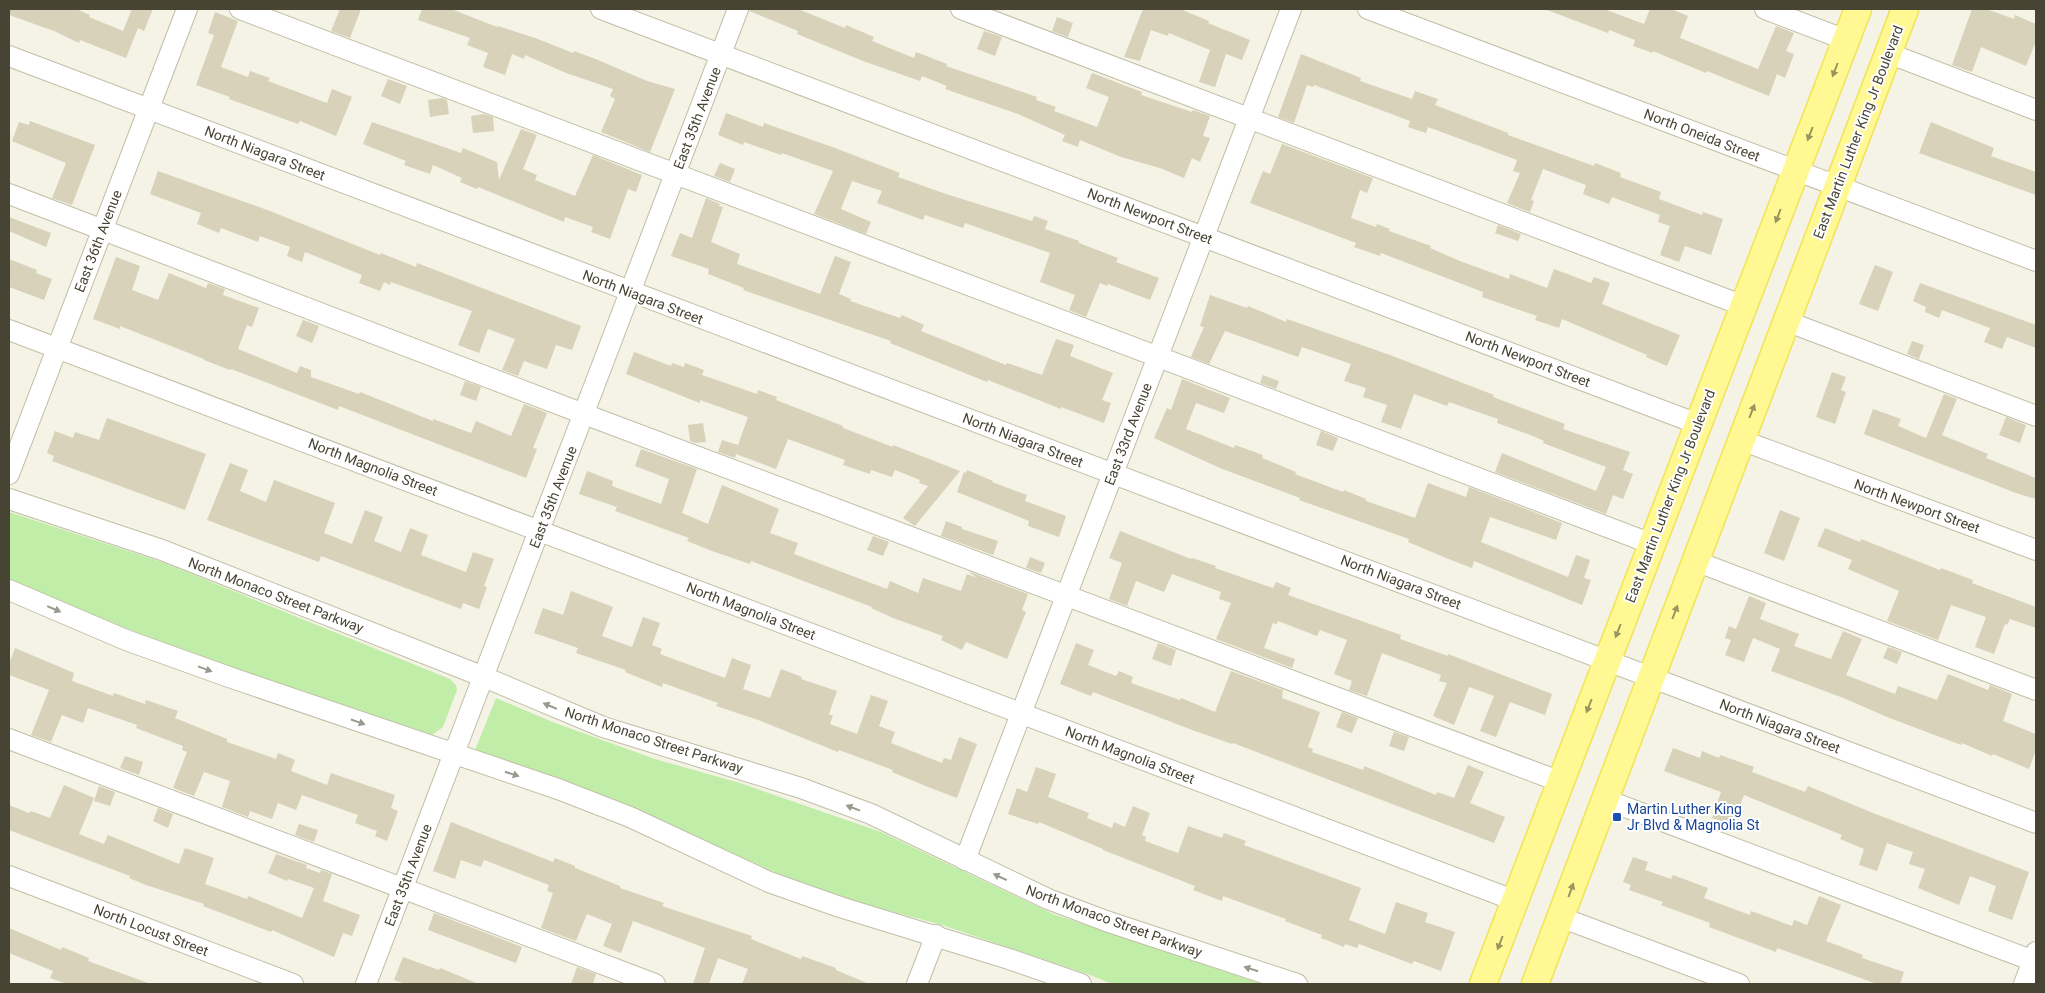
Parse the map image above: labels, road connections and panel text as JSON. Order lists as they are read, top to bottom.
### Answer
{
  "streets": {
    "main road": ["East Martin Luther King Jr Boulevard"],
    "street": [
      "East 35th Avenue",
      "North Oneida Street",
      "North Niagara Street",
      "North Newport Street",
      "East 36th Avenue",
      "East 33rd Avenue",
      "North Magnolia Street",
      "North Monaco Street Parkway",
      "North Locust Street"
    ]
  },
  "crossings": [
    ["East 35th Avenue", "North Niagara Street"],
    ["East 35th Avenue", "North Newport Street"],
    ["East 35th Avenue", "North Magnolia Street"],
    ["East 35th Avenue", "North Monaco Street Parkway"],
    ["East Martin Luther King Jr Boulevard", "North Oneida Street"],
    ["East Martin Luther King Jr Boulevard", "North Niagara Street"],
    ["East Martin Luther King Jr Boulevard", "North Newport Street"],
    ["East Martin Luther King Jr Boulevard", "North Magnolia Street"],
    ["North Niagara Street", "East 36th Avenue"],
    ["North Niagara Street", "East 33rd Avenue"],
    ["North Newport Street", "East 33rd Avenue"],
    ["East 36th Avenue", "North Magnolia Street"],
    ["East 33rd Avenue", "North Magnolia Street"],
    ["East 33rd Avenue", "North Monaco Street Parkway"]
  ],
  "places": {
    "transit": ["Martin Luther King Jr Blvd & Magnolia St"]
  }
}
